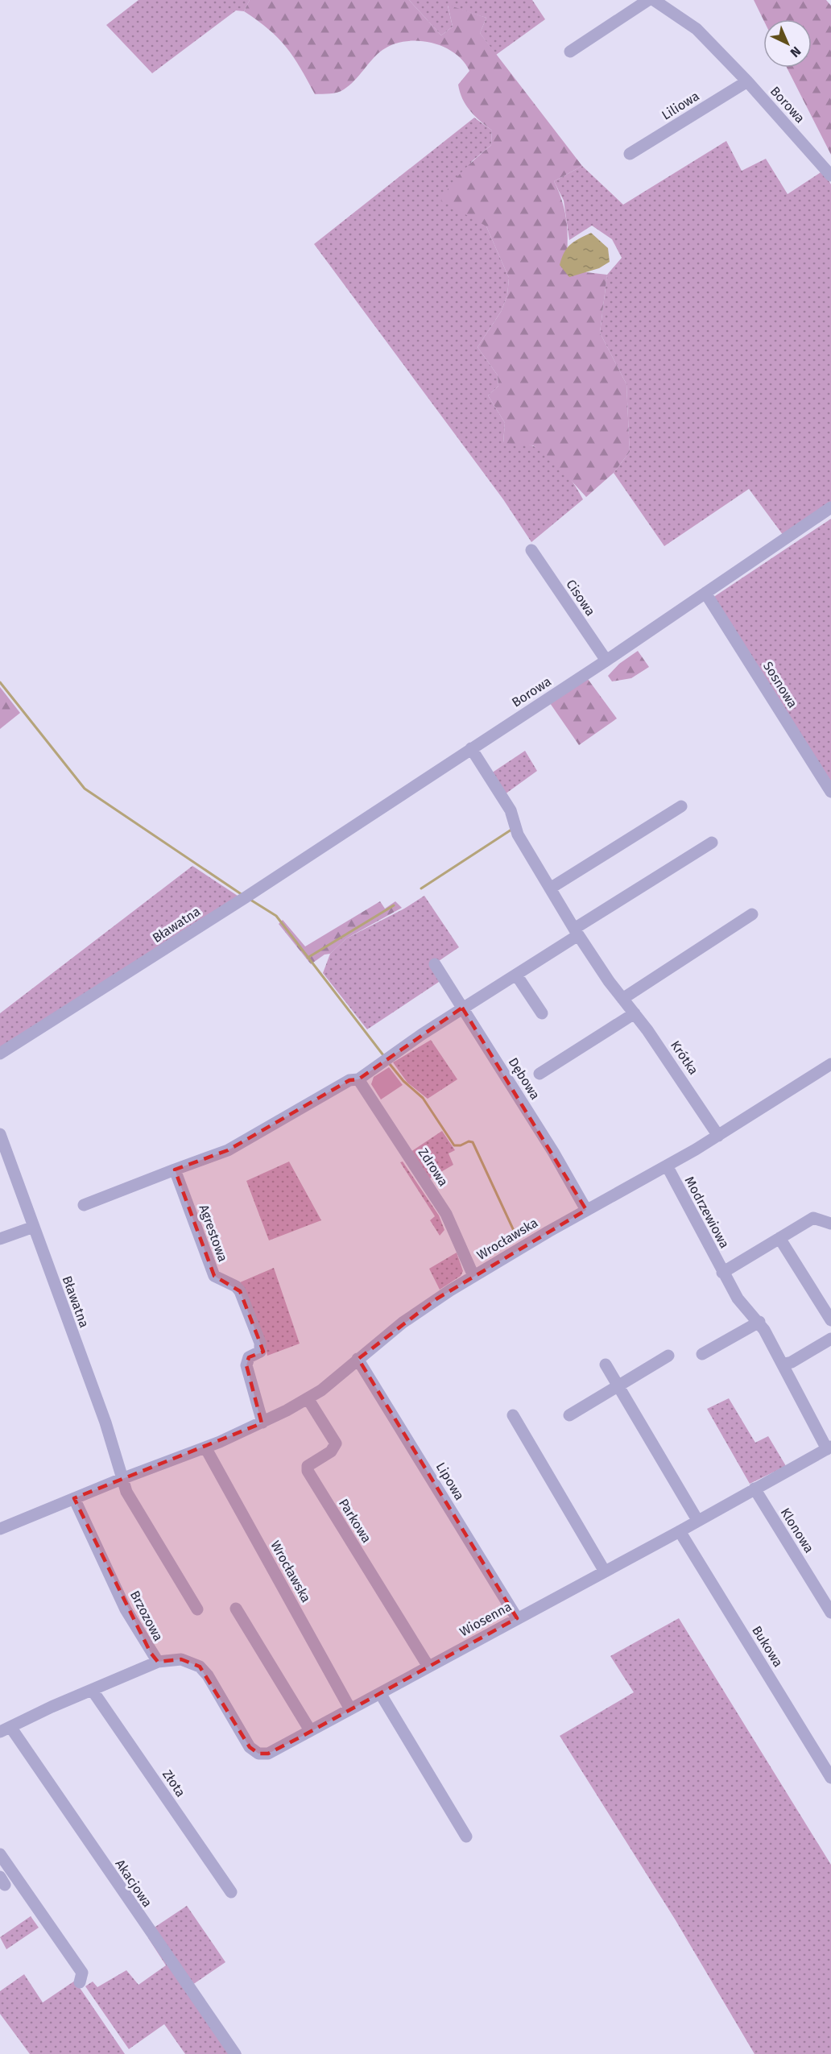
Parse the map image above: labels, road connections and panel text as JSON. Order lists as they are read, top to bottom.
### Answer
{
  "streets": {
    "street": [
      "Borowa",
      "Liliowa",
      "Cisowa",
      "Sosnowa",
      "Bławatna",
      "Krótka",
      "Dębowa",
      "Zdrowa",
      "Modrzewiowa",
      "Agrestowa",
      "Wrocławska",
      "Lipowa",
      "Parkowa",
      "Klonowa",
      "Brzozowa",
      "Wiosenna",
      "Bukowa",
      "Złota",
      "Akacjowa"
    ]
  },
  "crossings": [
    ["Borowa", "Liliowa"],
    ["Borowa", "Cisowa"],
    ["Borowa", "Sosnowa"],
    ["Borowa", "Bławatna"],
    ["Borowa", "Krótka"],
    ["Bławatna", "Wrocławska"],
    ["Krótka", "Wrocławska"],
    ["Dębowa", "Wrocławska"],
    ["Zdrowa", "Wrocławska"],
    ["Modrzewiowa", "Wrocławska"],
    ["Modrzewiowa", "Wiosenna"],
    ["Agrestowa", "Wrocławska"],
    ["Wrocławska", "Lipowa"],
    ["Wrocławska", "Parkowa"],
    ["Wrocławska", "Brzozowa"],
    ["Wrocławska", "Wiosenna"],
    ["Lipowa", "Wiosenna"],
    ["Parkowa", "Wiosenna"],
    ["Klonowa", "Wiosenna"],
    ["Brzozowa", "Wiosenna"],
    ["Brzozowa", "Akacjowa"],
    ["Wiosenna", "Bukowa"],
    ["Złota", "Akacjowa"]
  ],
  "north": "bottom right"
}
